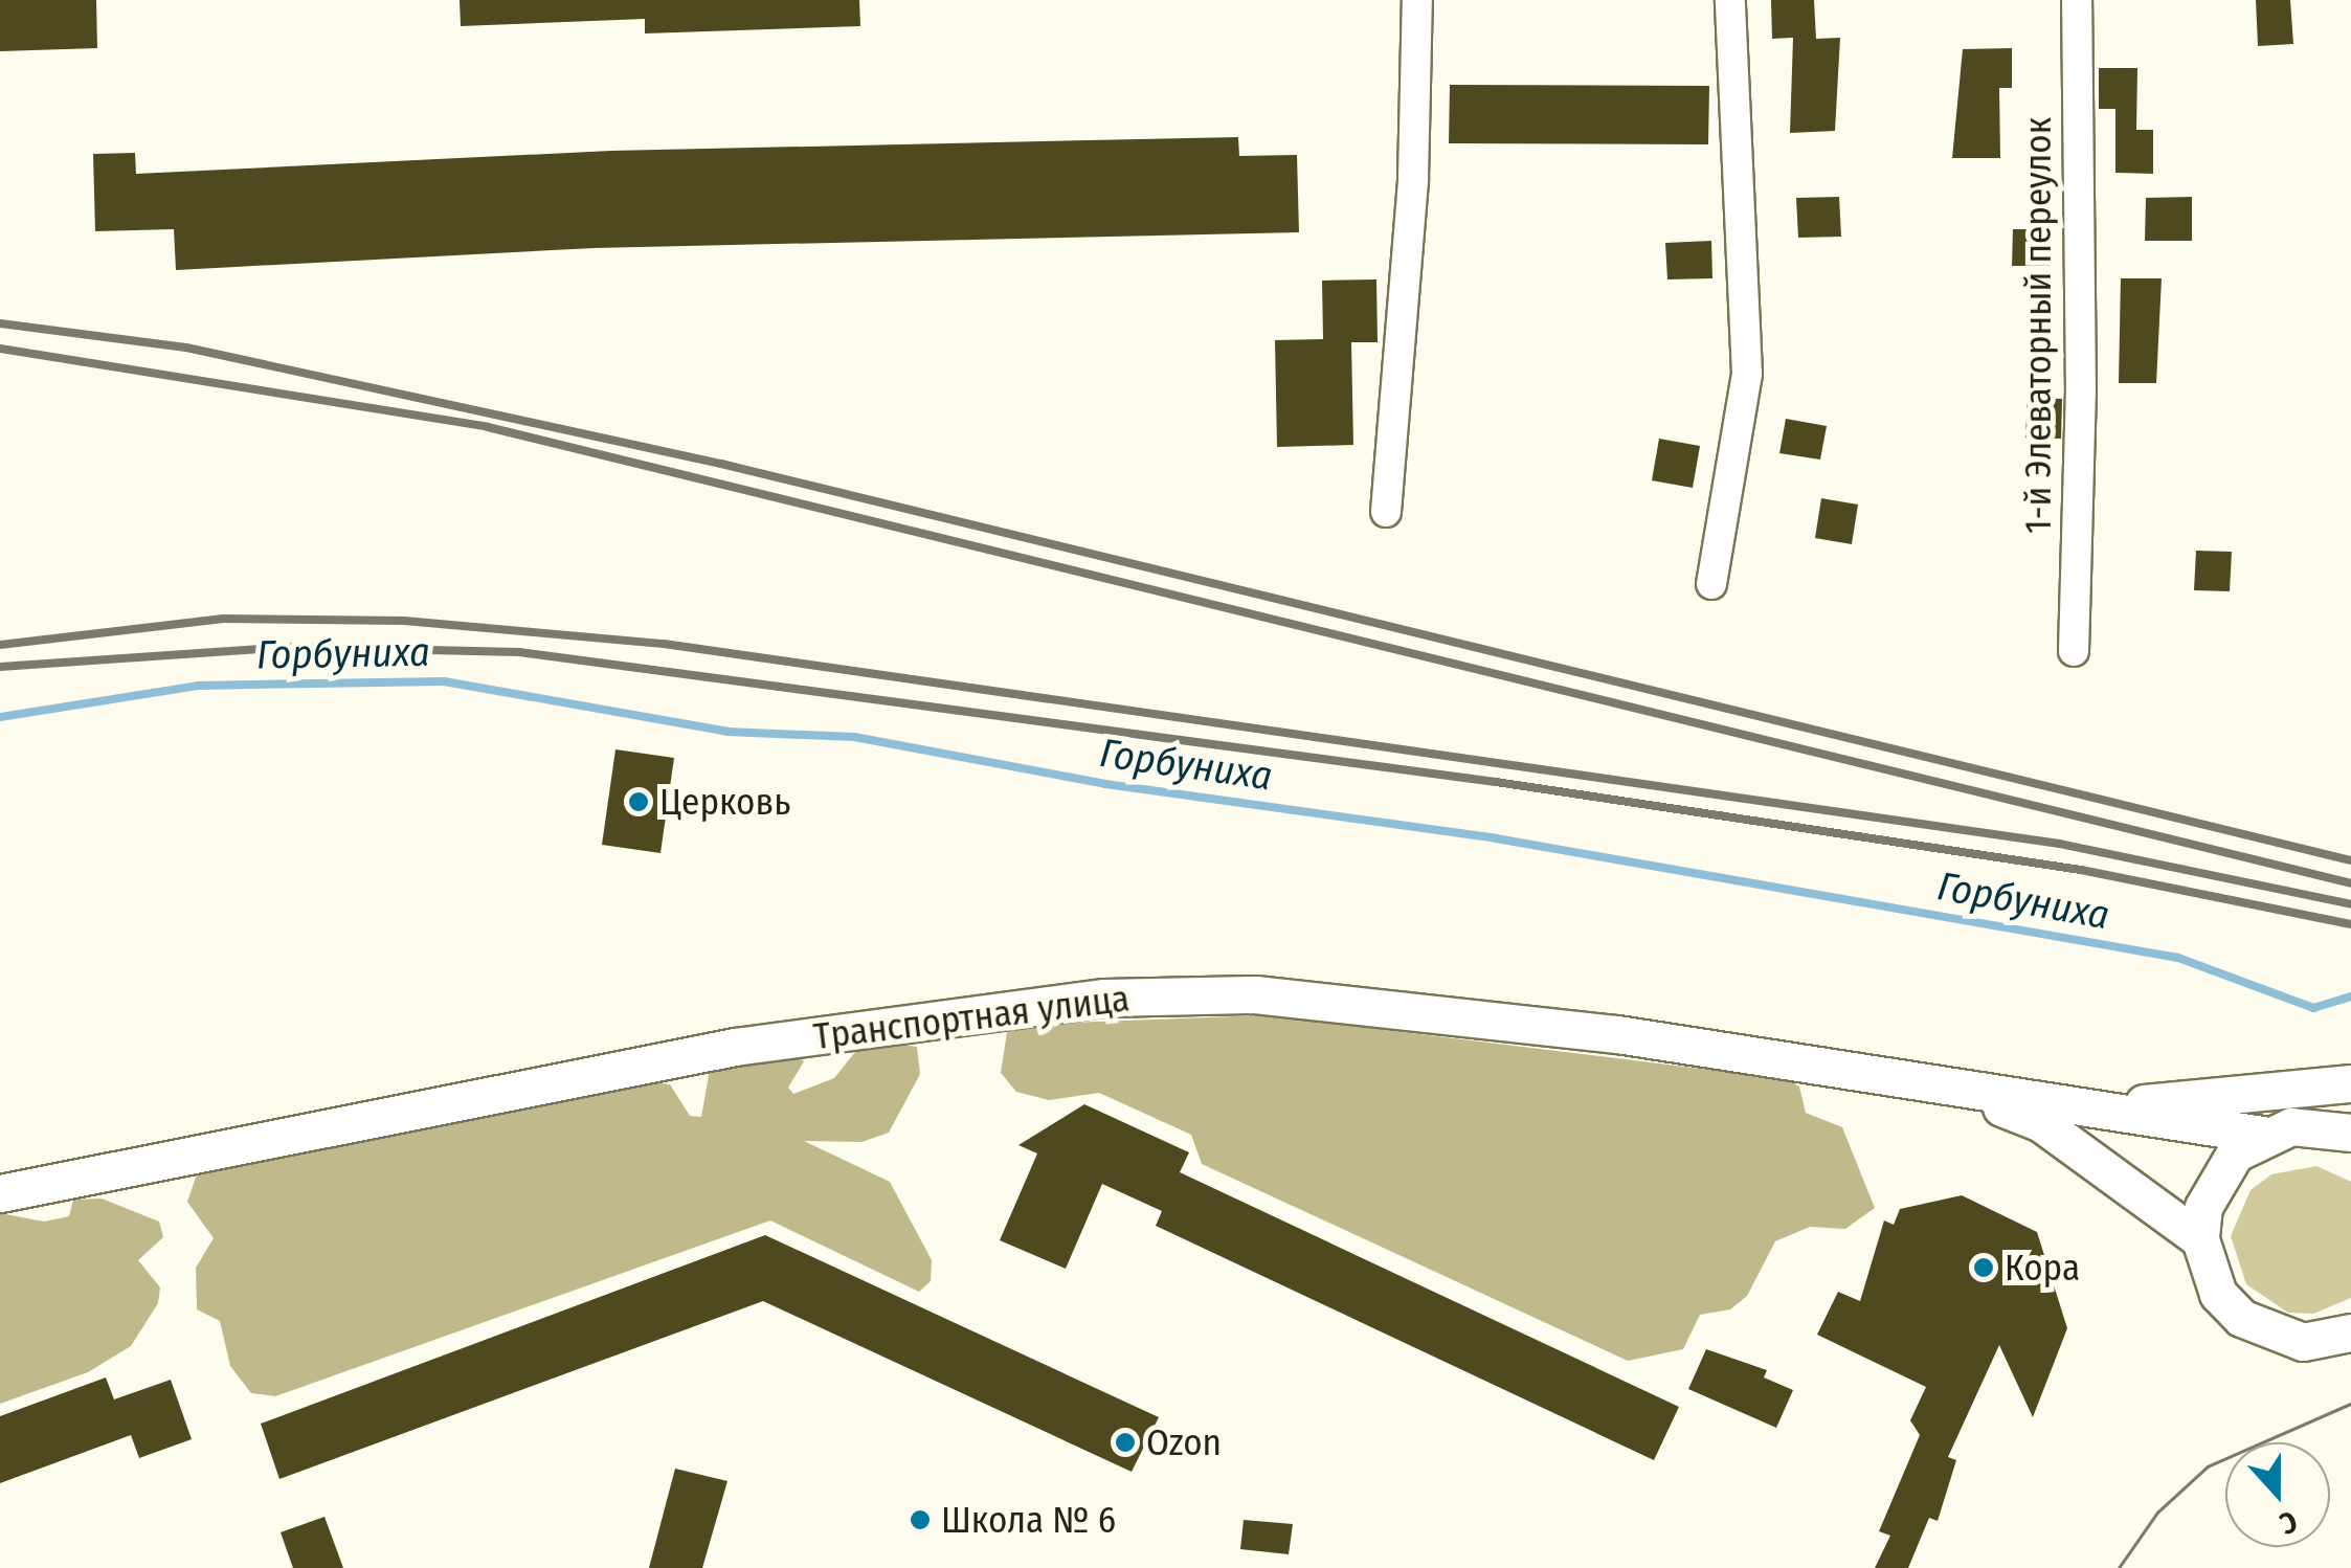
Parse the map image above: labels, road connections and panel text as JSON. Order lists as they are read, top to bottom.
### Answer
{
  "streets": {
    "main road": ["Транспортная улица"],
    "street": ["1-й Элеваторный переулок"]
  },
  "water": ["Горбуниха"],
  "places": [
    "Церковь",
    "Кора",
    "Ozon",
    "Школа № 6"
  ],
  "north": "bottom"
}
